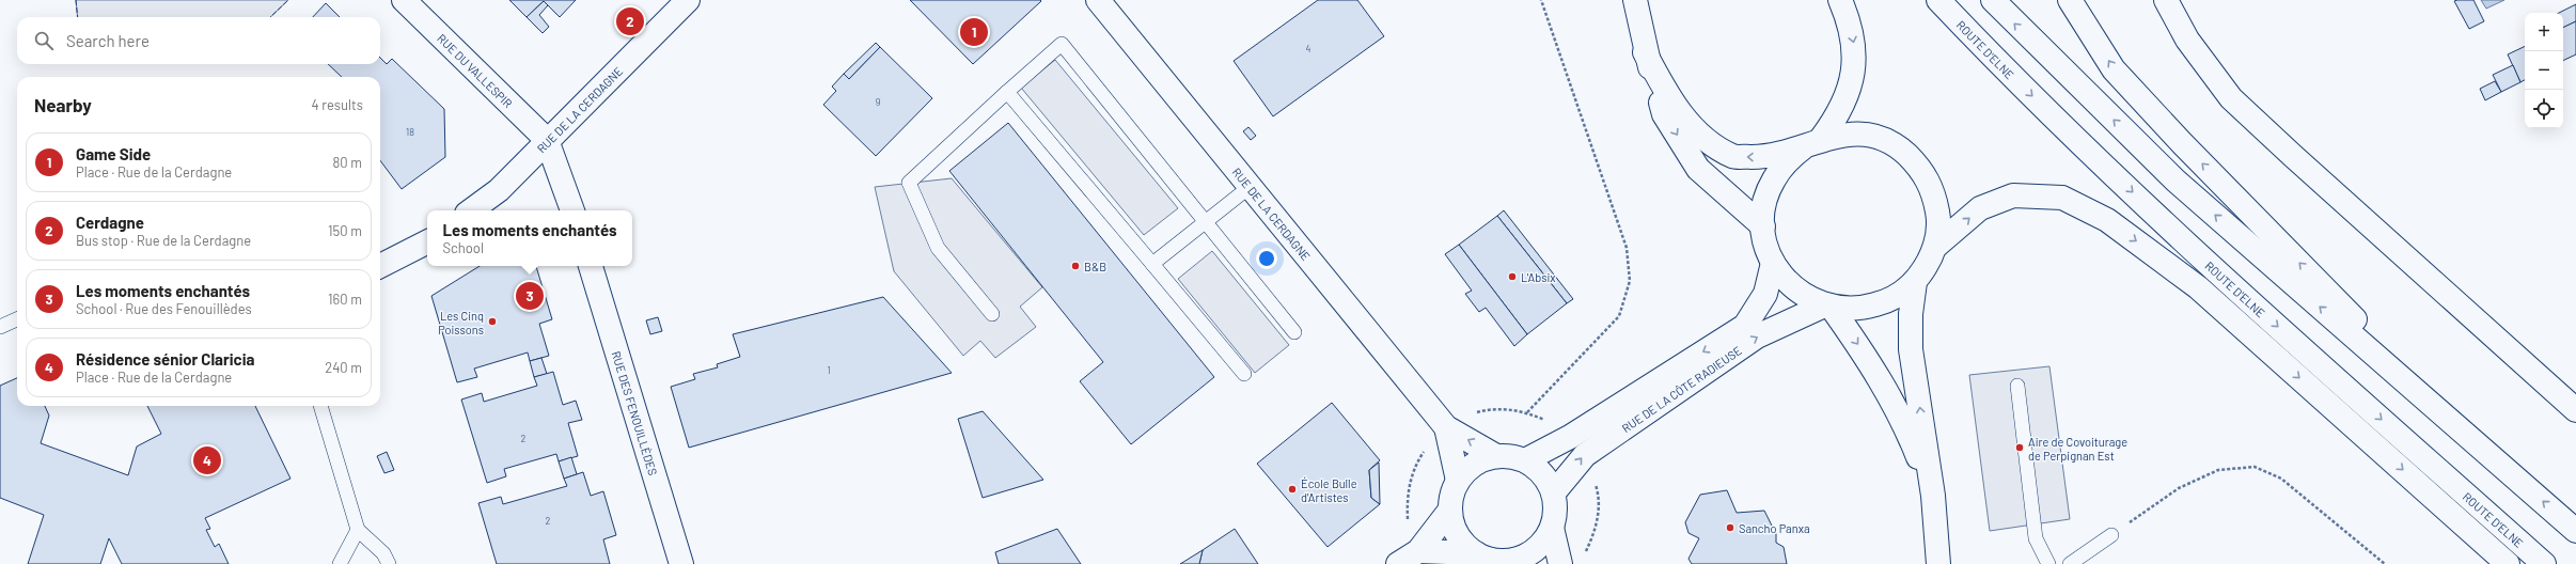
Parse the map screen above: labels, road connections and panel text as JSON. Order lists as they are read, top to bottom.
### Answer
{
  "streets": {
    "main road": [
      "ROUTE D'ELNE",
      "RUE DU VALLESPIR",
      "RUE DE LA CERDAGNE",
      "RUE DE LA CÔTE RADIEUSE",
      "RUE DES FENOUILLÈDES"
    ]
  },
  "crossings": [
    ["RUE DU VALLESPIR", "RUE DE LA CERDAGNE"],
    ["RUE DE LA CERDAGNE", "RUE DE LA CÔTE RADIEUSE"]
  ],
  "places": [
    "B&B",
    "L'Absix",
    "Les Cinq Poissons",
    "Aire de Covoiturage de Perpignan Est",
    "École Bulle d'Artistes",
    "Sancho Panxa"
  ],
  "house_numbers": [
    "4",
    "9",
    "18",
    "1",
    "2",
    "2"
  ],
  "page": {
    "pins": [
      "2",
      "1",
      "3",
      "4"
    ],
    "map_buttons": ["+", "−"],
    "search": "Search here",
    "heading": ["Nearby", "4 results"],
    "list": [
      {
        "mark": "1",
        "name": "Game Side",
        "note": "Place · Rue de la Cerdagne",
        "value": "80 m"
      },
      {
        "mark": "2",
        "name": "Cerdagne",
        "note": "Bus stop · Rue de la Cerdagne",
        "value": "150 m"
      },
      {
        "mark": "3",
        "name": "Les moments enchantés",
        "note": "School · Rue des Fenouillèdes",
        "value": "160 m"
      },
      {
        "mark": "4",
        "name": "Résidence sénior Claricia",
        "note": "Place · Rue de la Cerdagne",
        "value": "240 m"
      }
    ],
    "popup": ["Les moments enchantés", "School"]
  }
}
